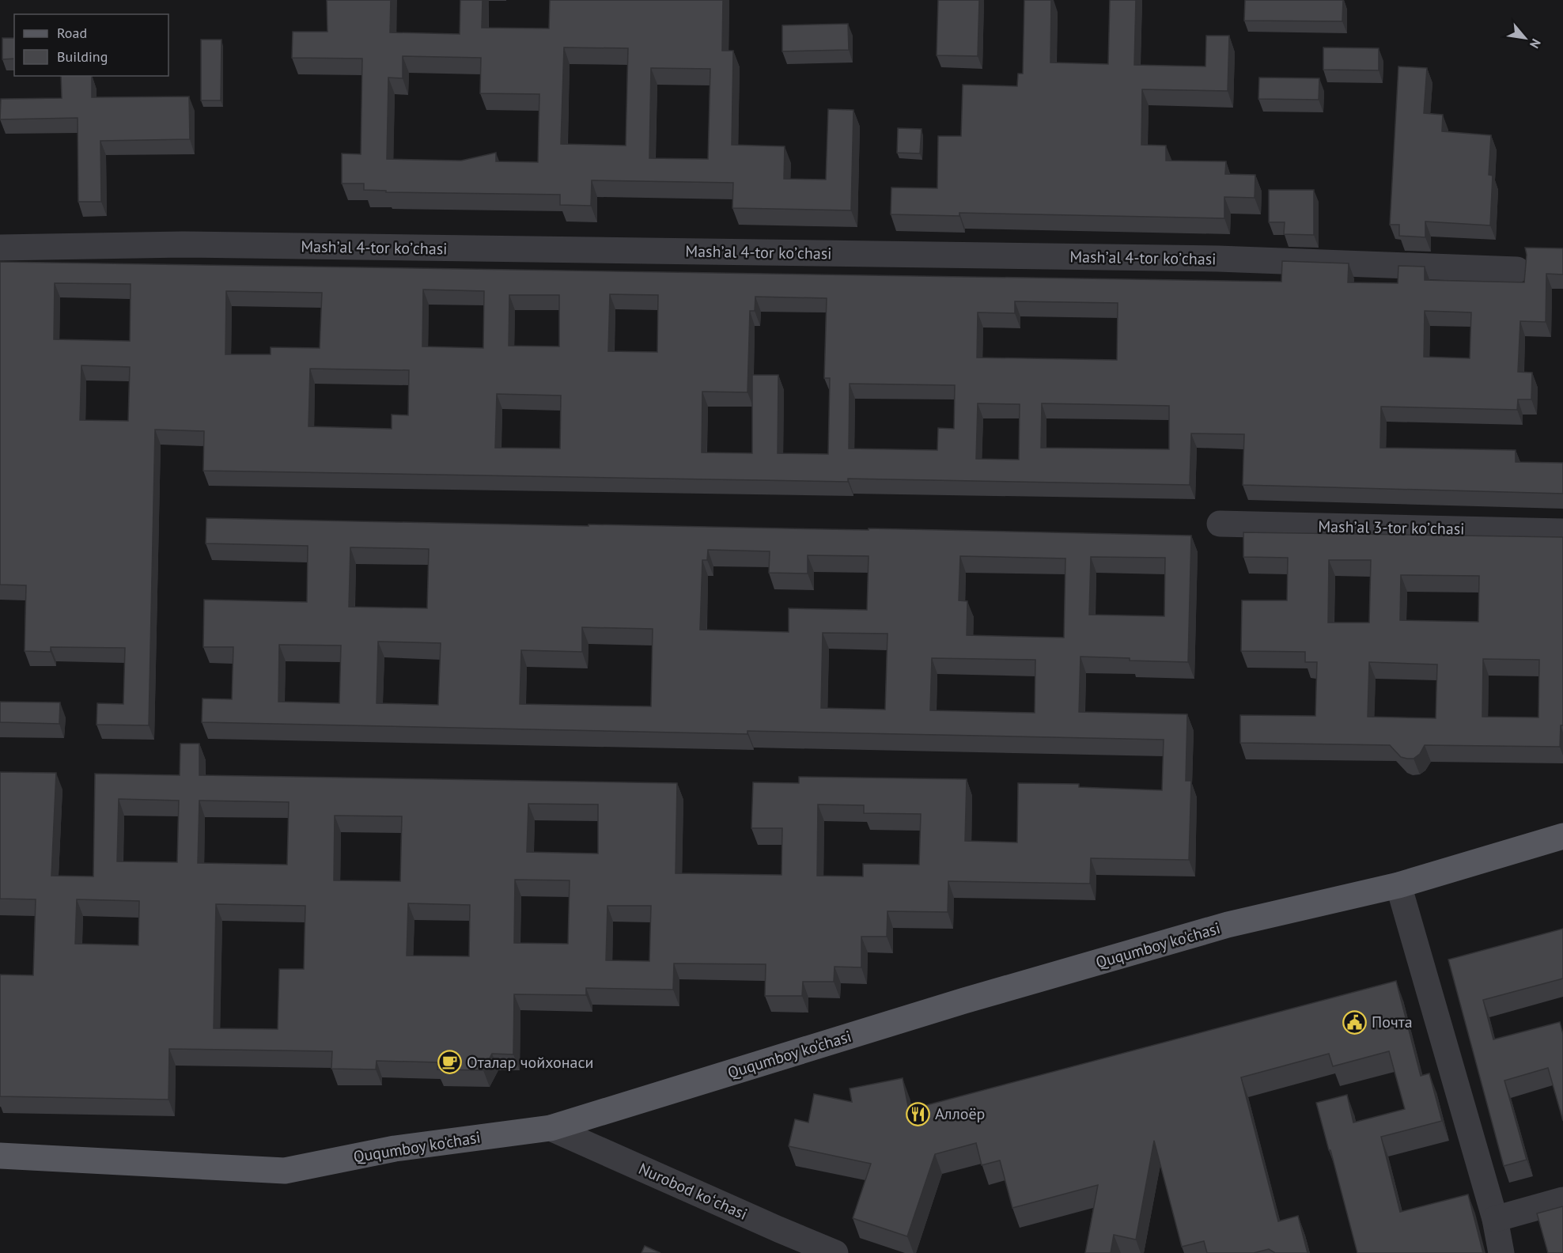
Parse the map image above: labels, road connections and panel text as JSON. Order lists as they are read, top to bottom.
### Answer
{
  "streets": {
    "main road": ["Ququmboy ko'chasi"],
    "street": ["Mashʼal 4-tor koʼchasi", "Mashʼal 3-tor koʼchasi", "Nurobod koʻchasi"]
  },
  "crossings": [
    ["Ququmboy ko'chasi", "Nurobod koʻchasi"]
  ],
  "places": {
    "public building": ["Почта"],
    "cafe": ["Оталар чойхонаси"],
    "restaurant": ["Аллоёр"]
  },
  "legend": ["Road", "Building"],
  "north": "bottom right"
}
